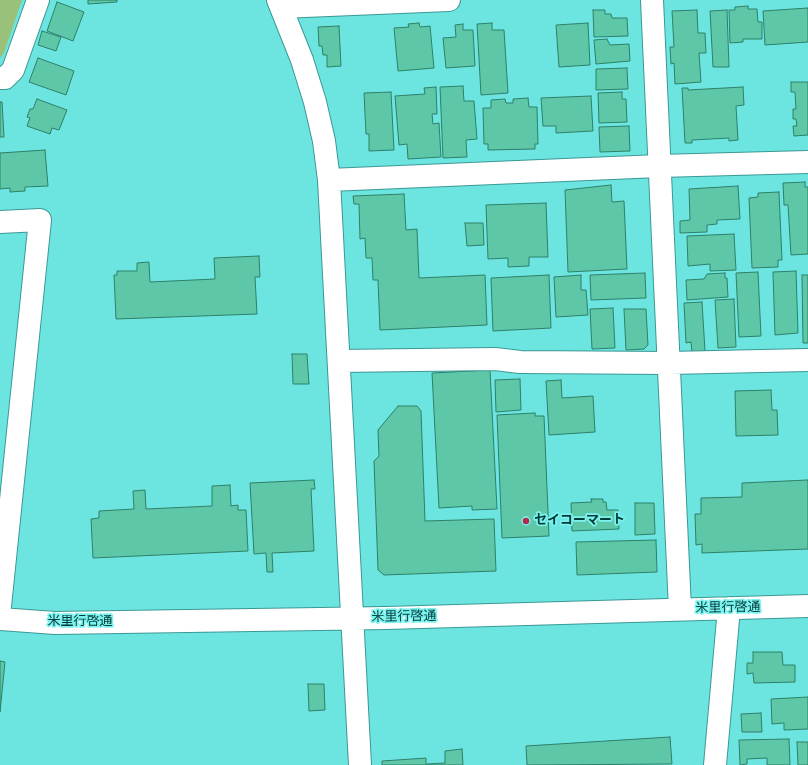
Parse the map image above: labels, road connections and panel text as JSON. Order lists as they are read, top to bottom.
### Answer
{
  "streets": {
    "street": ["米里行啓通"]
  },
  "places": ["セイコーマート"]
}
